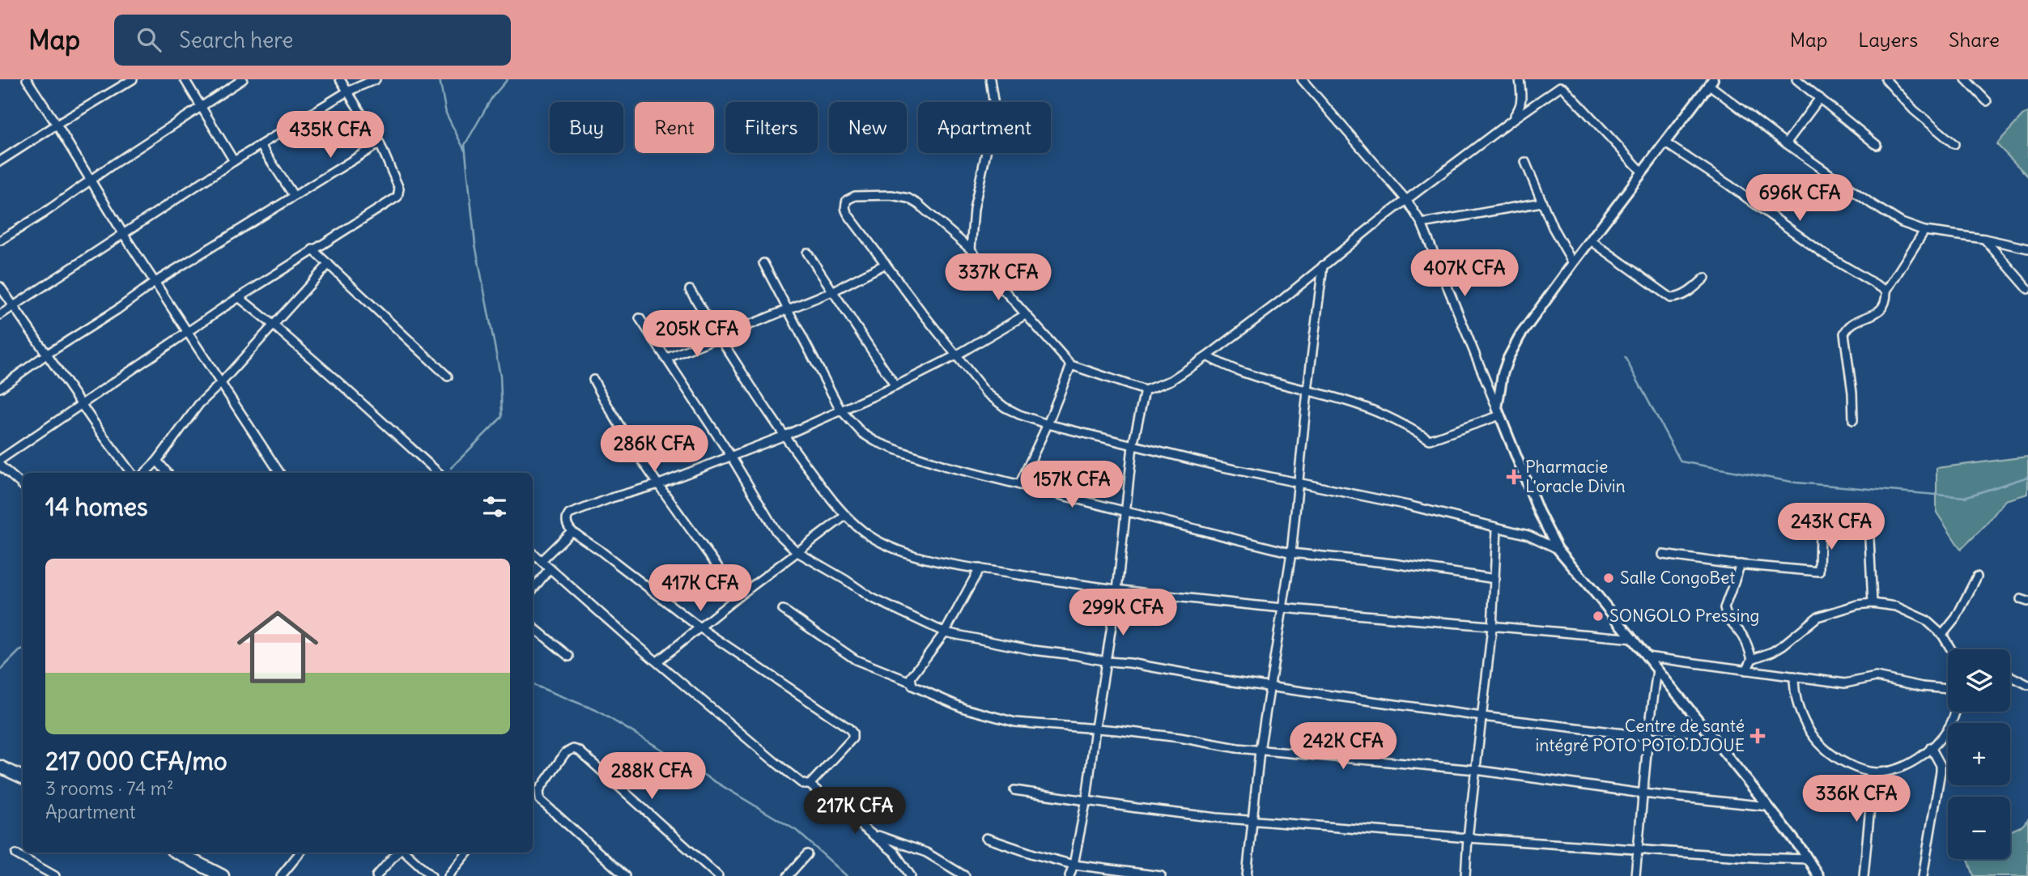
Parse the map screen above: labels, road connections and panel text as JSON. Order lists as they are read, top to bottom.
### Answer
{
  "places": {
    "health": ["Pharmacie L'oracle Divin", "Centre de santé intégré POTO POTO DJOUE"],
    "other": ["Salle CongoBet", "SONGOLO Pressing"]
  },
  "page": {
    "header": "Map",
    "search": "Search here",
    "nav": ["Map", "Layers", "Share"],
    "chip": [
      "Buy",
      "Rent",
      "Filters",
      "New",
      "Apartment"
    ],
    "price": [
      "435K CFA",
      "696K CFA",
      "407K CFA",
      "337K CFA",
      "205K CFA",
      "286K CFA",
      "157K CFA",
      "243K CFA",
      "417K CFA",
      "299K CFA",
      "242K CFA",
      "288K CFA",
      "336K CFA",
      "217K CFA"
    ],
    "heading": "14 homes",
    "list": [
      {
        "name": "217 000 CFA/mo",
        "note": "3 rooms · 74 m² · Apartment"
      }
    ],
    "map_buttons": ["+", "−"]
  }
}
